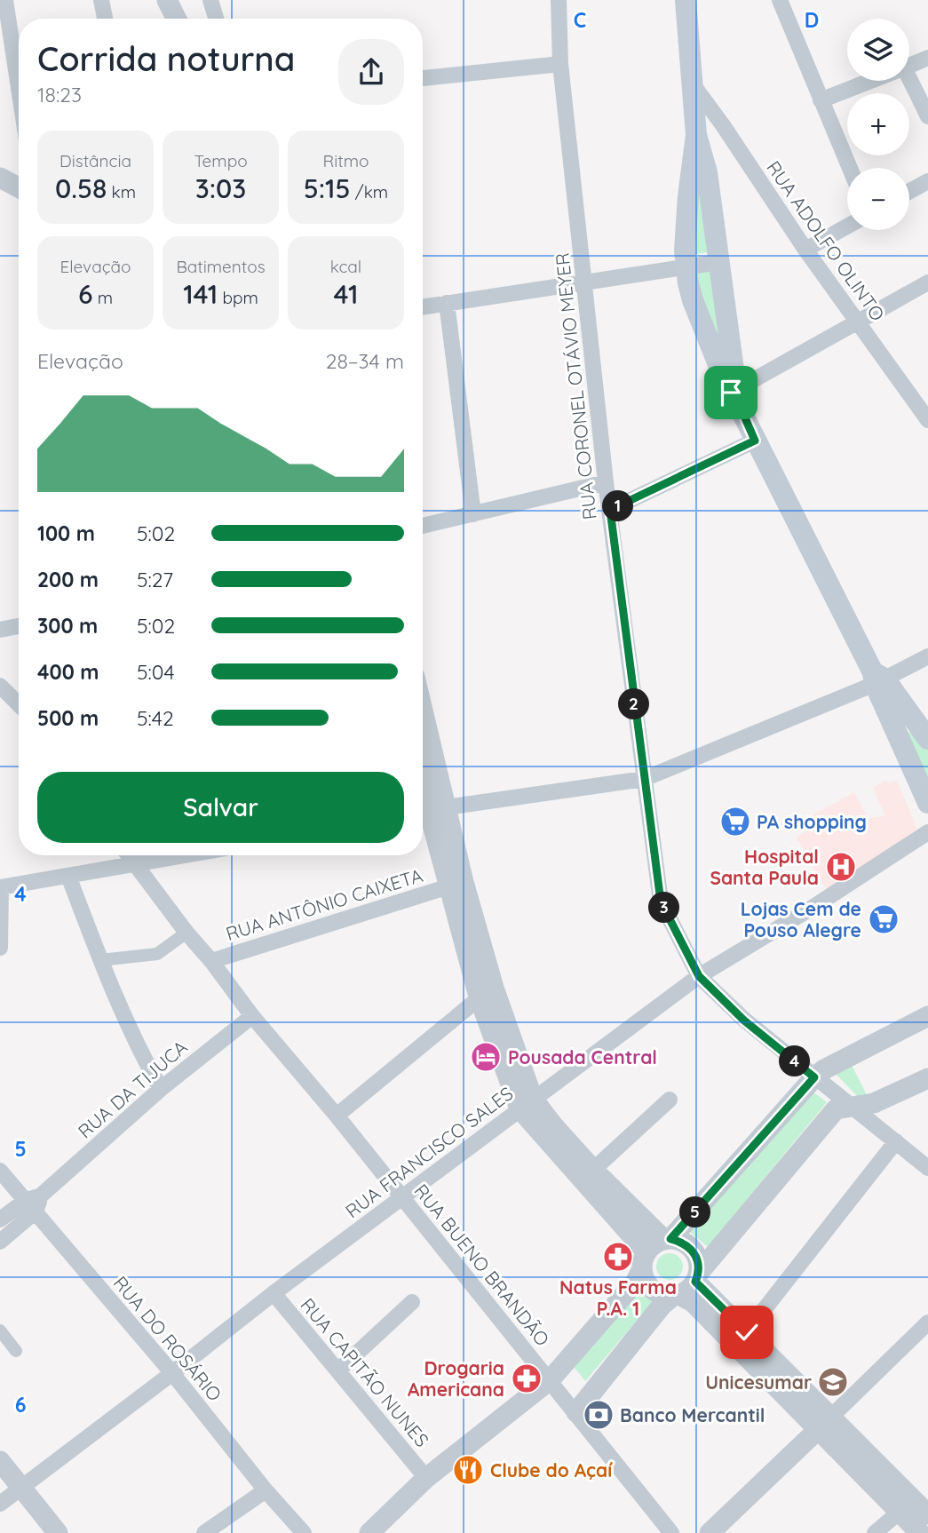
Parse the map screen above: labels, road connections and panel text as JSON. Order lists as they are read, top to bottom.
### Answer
{
  "streets": {
    "street": [
      "RUA ADOLFO OLINTO",
      "RUA CORONEL OTÁVIO MEYER",
      "RUA ANTÔNIO CAIXETA",
      "RUA DA TIJUCA",
      "RUA FRANCISCO SALES",
      "RUA BUENO BRANDÃO",
      "RUA DO ROSÁRIO",
      "RUA CAPITÃO NUNES"
    ]
  },
  "crossings": [
    ["RUA CORONEL OTÁVIO MEYER", "RUA FRANCISCO SALES"],
    ["RUA ANTÔNIO CAIXETA", "RUA BUENO BRANDÃO"],
    ["RUA DA TIJUCA", "RUA BUENO BRANDÃO"],
    ["RUA DA TIJUCA", "RUA DO ROSÁRIO"],
    ["RUA FRANCISCO SALES", "RUA BUENO BRANDÃO"],
    ["RUA FRANCISCO SALES", "RUA DO ROSÁRIO"],
    ["RUA FRANCISCO SALES", "RUA CAPITÃO NUNES"]
  ],
  "places": {
    "supermarket": ["PA shopping", "Lojas Cem de Pouso Alegre"],
    "hospital": ["Hospital Santa Paula"],
    "hotel": ["Pousada Central"],
    "pharmacy": ["Natus Farma P.A. 1", "Drogaria Americana"],
    "school or university": ["Unicesumar"],
    "bank": ["Banco Mercantil"],
    "restaurant": ["Clube do Açaí"]
  },
  "page": {
    "map_buttons": ["+", "−"],
    "heading": ["Corrida noturna", "18:23"],
    "stats": [
      ["Distância", "0.58 km"],
      ["Tempo", "3:03"],
      ["Ritmo", "5:15 /km"],
      ["Elevação", "6 m"],
      ["Batimentos", "141 bpm"],
      ["kcal", "41"]
    ],
    "chart": ["Elevação", "28–34 m"],
    "pins": [
      "1",
      "2",
      "3",
      "4",
      "5"
    ],
    "list": [
      {
        "name": "100 m",
        "note": "5:02"
      },
      {
        "name": "200 m",
        "note": "5:27"
      },
      {
        "name": "300 m",
        "note": "5:02"
      },
      {
        "name": "400 m",
        "note": "5:04"
      },
      {
        "name": "500 m",
        "note": "5:42"
      }
    ],
    "buttons": "Salvar"
  },
  "grid": {
    "columns": ["C", "D"],
    "rows": ["4", "5", "6"]
  }
}
